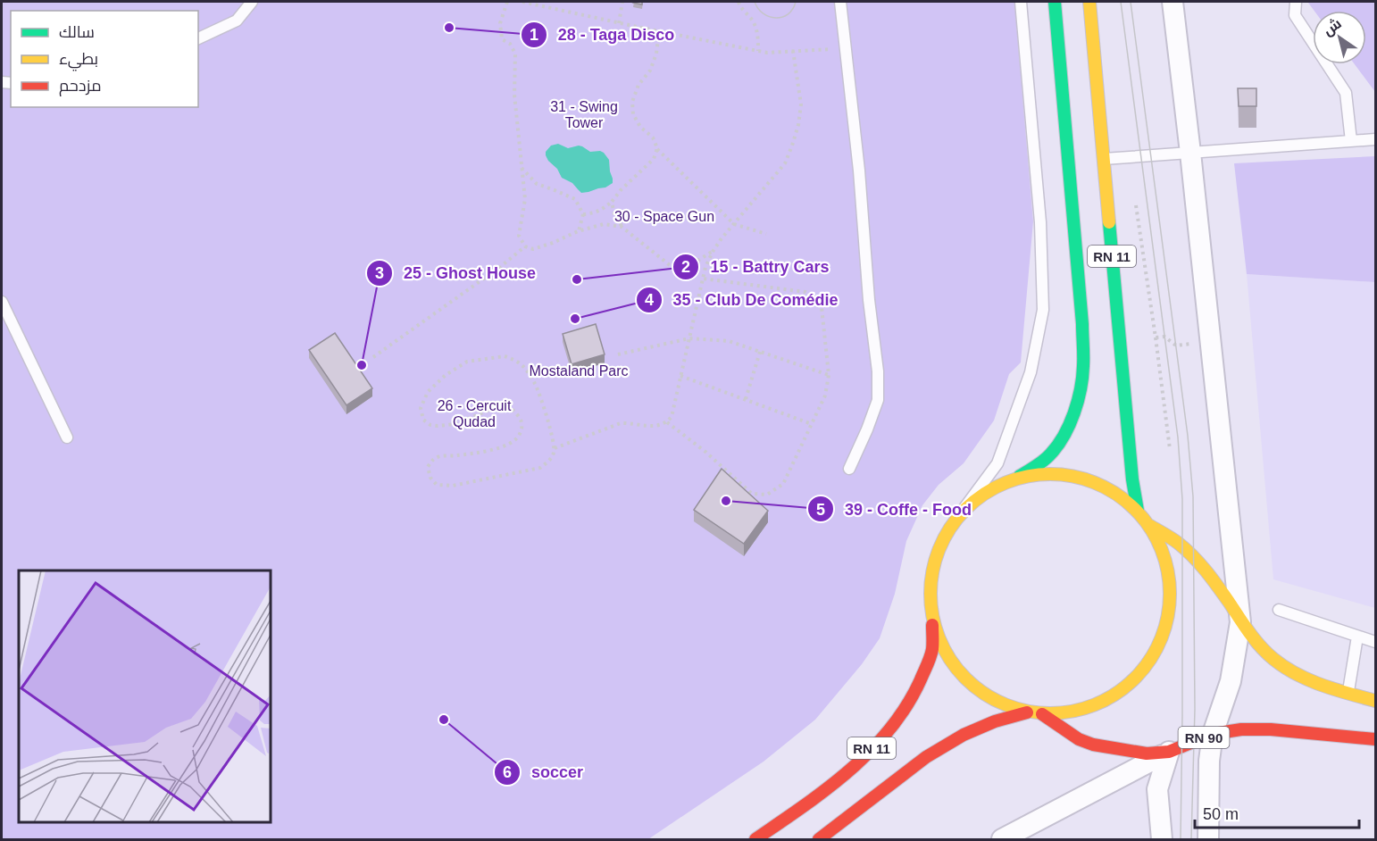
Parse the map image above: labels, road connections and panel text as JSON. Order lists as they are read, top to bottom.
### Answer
{
  "streets": {
    "highway": ["RN 11", "RN 90"]
  },
  "parks": [
    "31 - Swing Tower",
    "30 - Space Gun",
    "Mostaland Parc",
    "26 - Cercuit Qudad"
  ],
  "places": [
    "28 - Taga Disco",
    "15 - Battry Cars",
    "35 - Club De Comédie",
    "25 - Ghost House",
    "39 - Coffe - Food",
    "soccer"
  ],
  "legend": ["سالك", "بطيء", "مزدحم"],
  "scale_bar": "50 m",
  "north": "top left"
}
